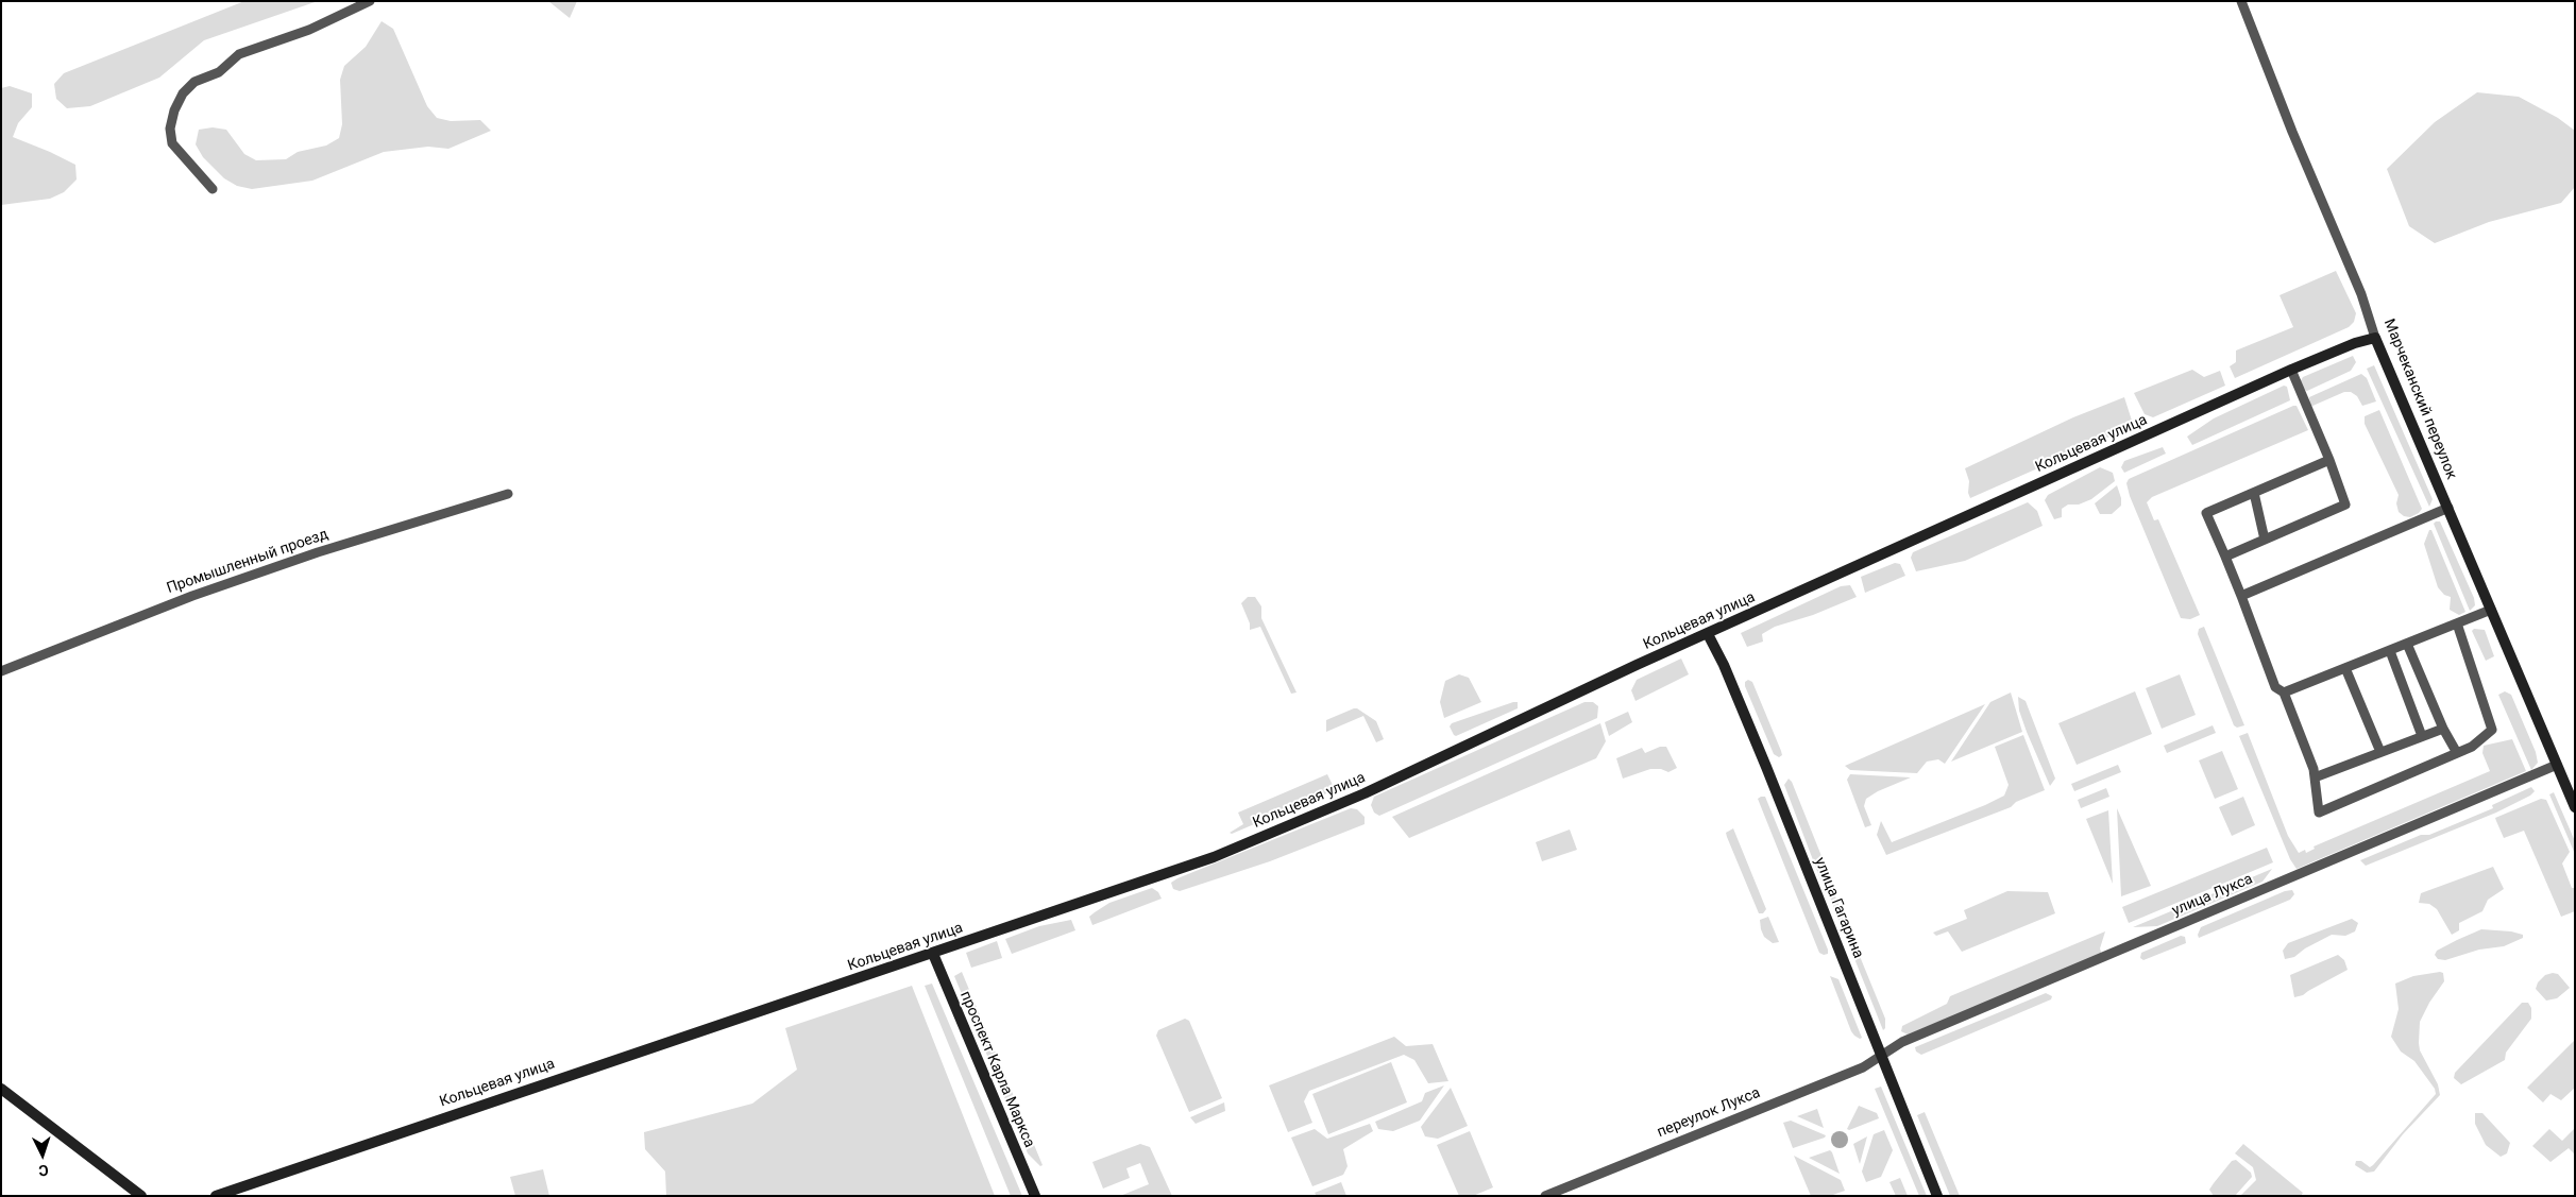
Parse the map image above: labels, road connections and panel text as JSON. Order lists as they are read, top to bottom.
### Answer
{
  "streets": {
    "main road": [
      "Марчеканский переулок",
      "Кольцевая улица",
      "улица Гагарина",
      "проспект Карла Маркса"
    ],
    "street": ["Промышленный проезд", "улица Лукса", "переулок Лукса"]
  },
  "crossings": [
    ["Марчеканский переулок", "Кольцевая улица"],
    ["Марчеканский переулок", "улица Лукса"],
    ["Кольцевая улица", "улица Гагарина"],
    ["Кольцевая улица", "проспект Карла Маркса"],
    ["улица Лукса", "улица Гагарина"],
    ["улица Лукса", "переулок Лукса"],
    ["улица Гагарина", "переулок Лукса"]
  ],
  "north": "bottom"
}
